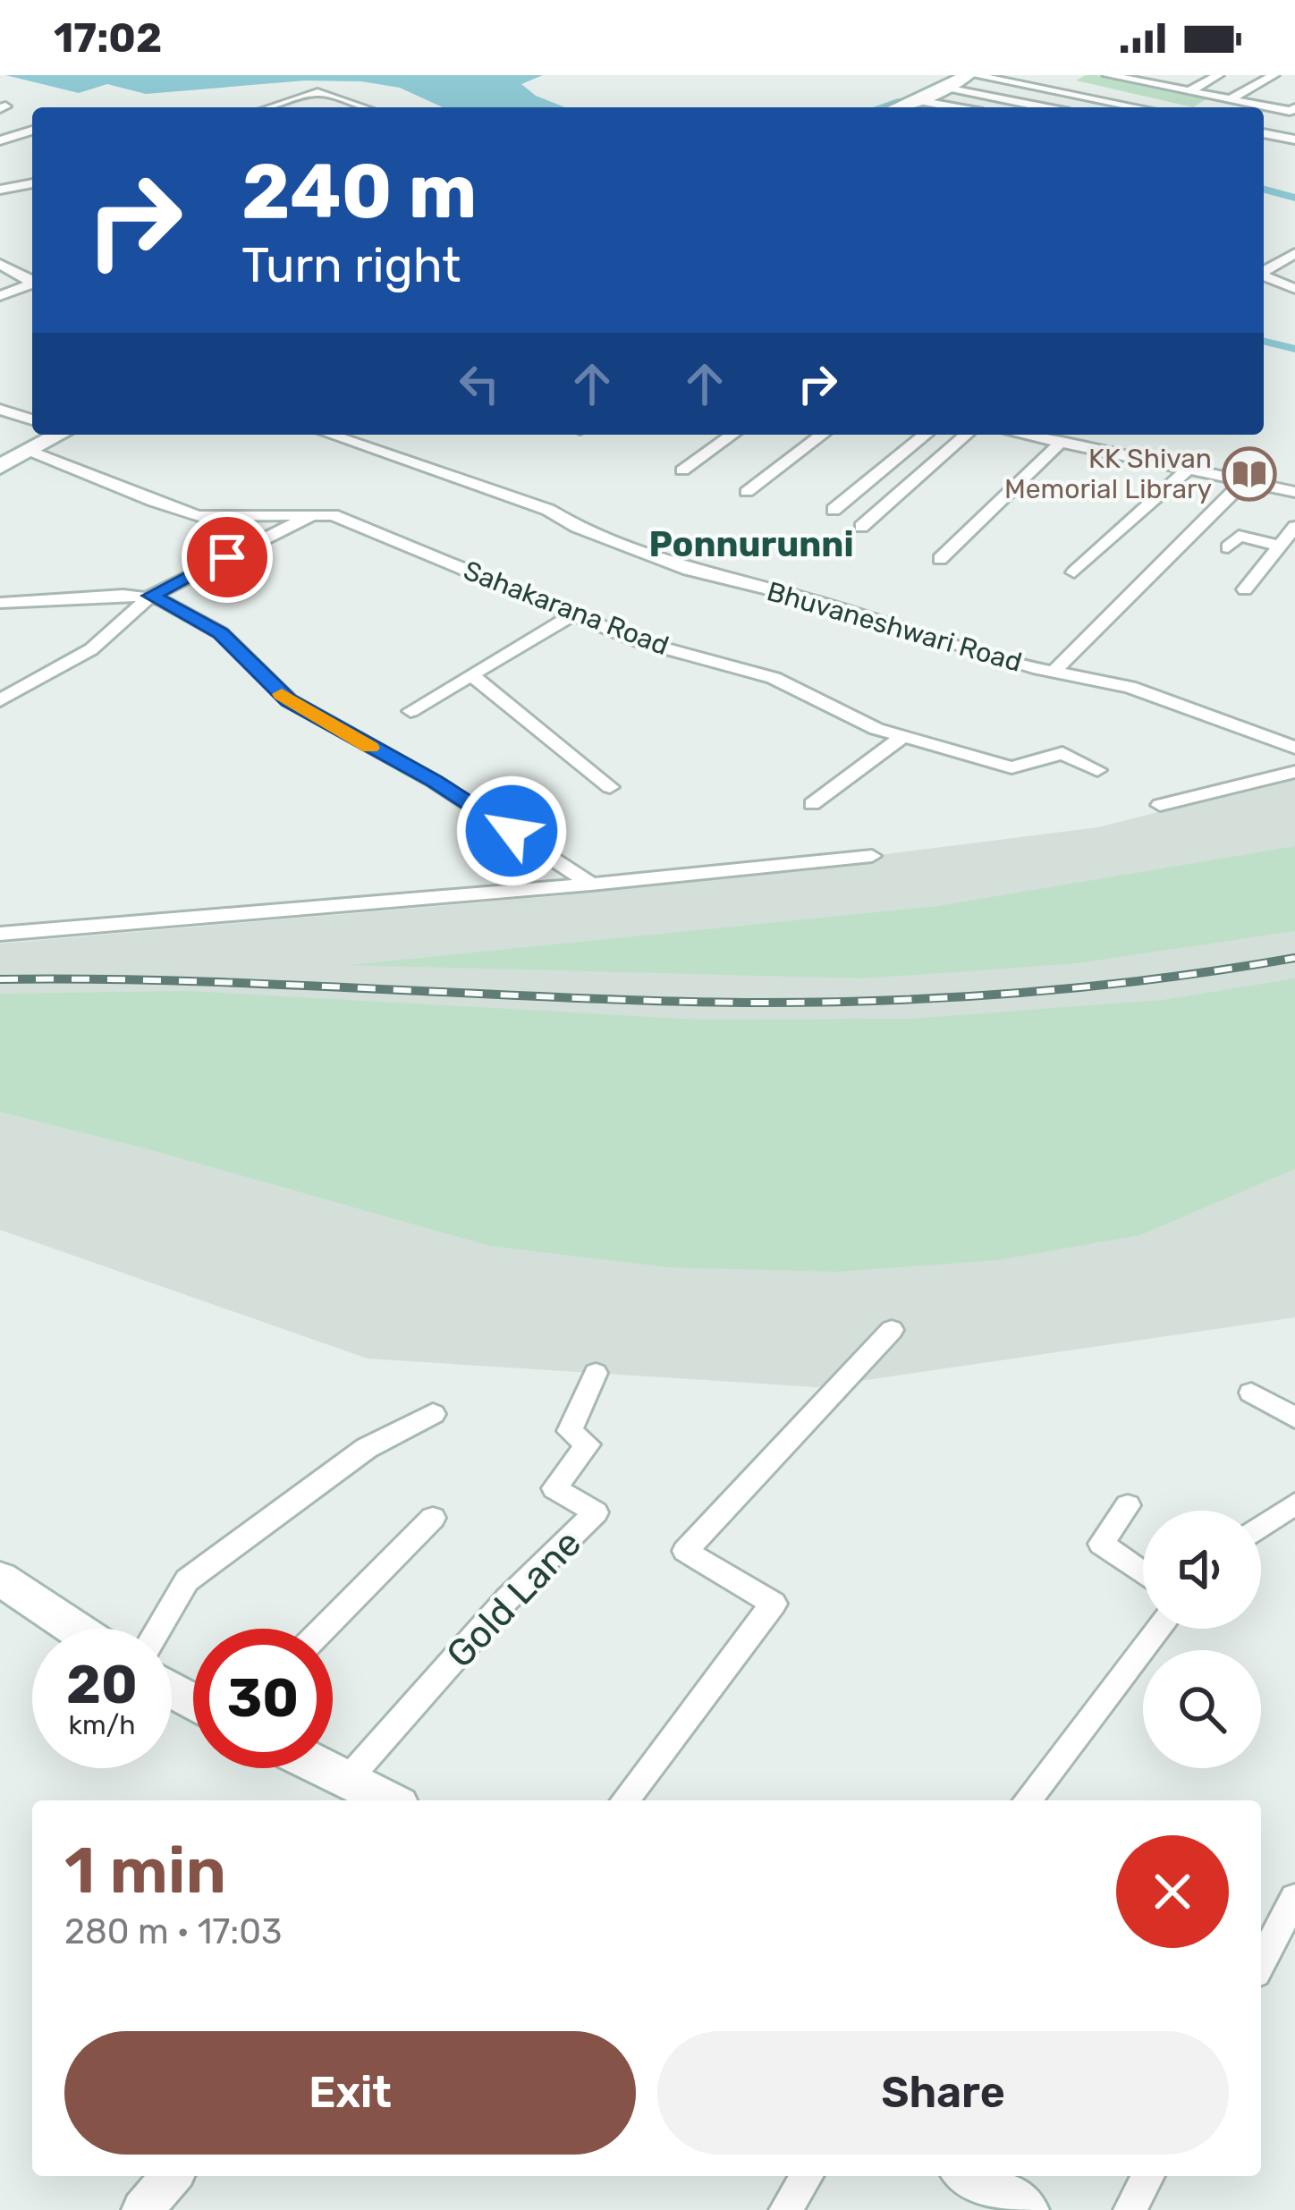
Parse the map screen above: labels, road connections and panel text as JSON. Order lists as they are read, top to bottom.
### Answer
{
  "streets": {
    "street": ["Sahakarana Road", "Bhuvaneshwari Road", "Gold Lane"]
  },
  "districts": ["Ponnurunni"],
  "places": {
    "library": ["KK Shivan Memorial Library"]
  },
  "page": {
    "status": "17:02",
    "turn": ["240 m", "Turn right"],
    "speed": "20 km/h",
    "limit": "30",
    "heading": ["1 min", "280 m · 17:03"],
    "buttons": ["Exit", "Share"]
  }
}
